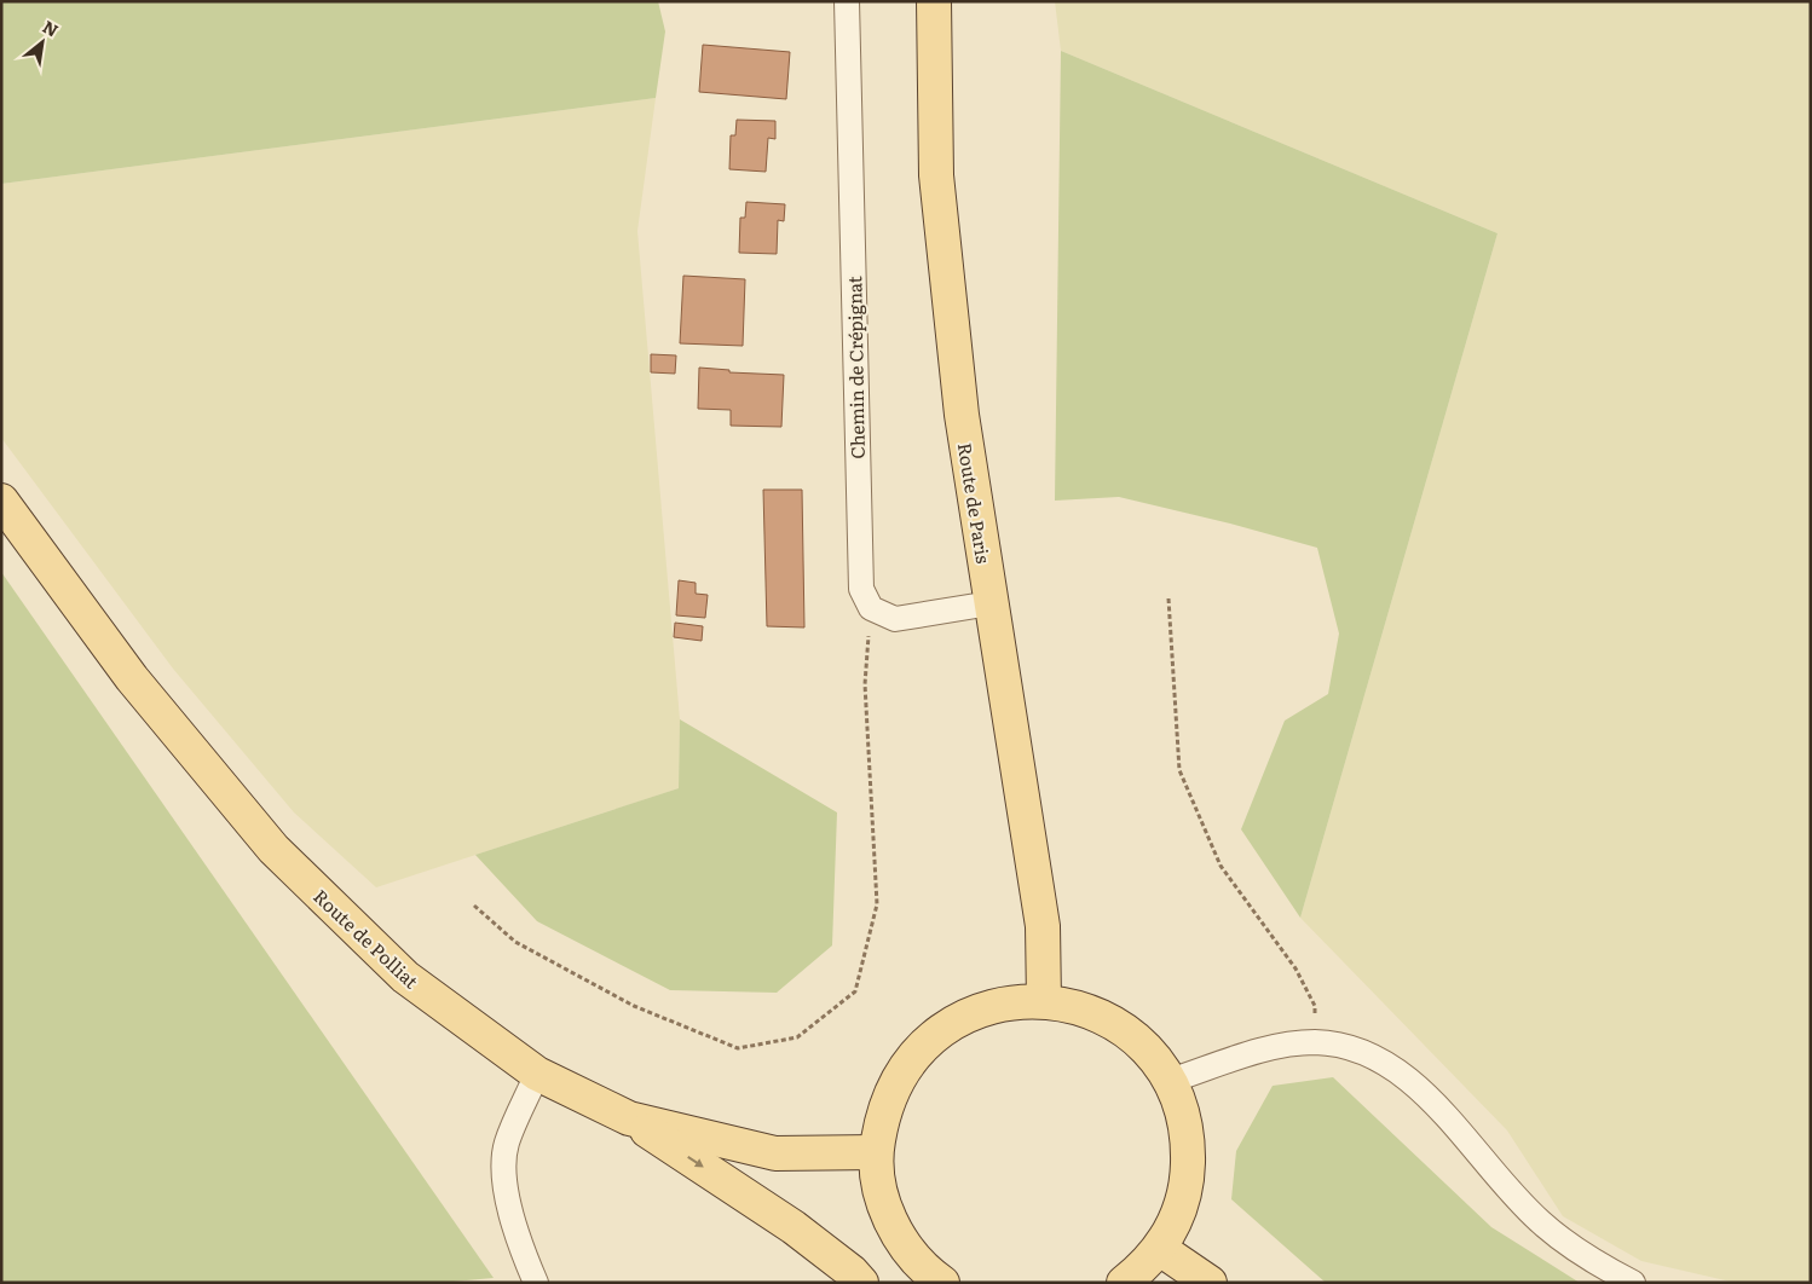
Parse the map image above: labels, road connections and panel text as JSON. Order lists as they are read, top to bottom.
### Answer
{
  "streets": {
    "main road": ["Route de Paris", "Route de Polliat"],
    "street": ["Chemin de Crépignat"]
  },
  "north": "top right"
}
